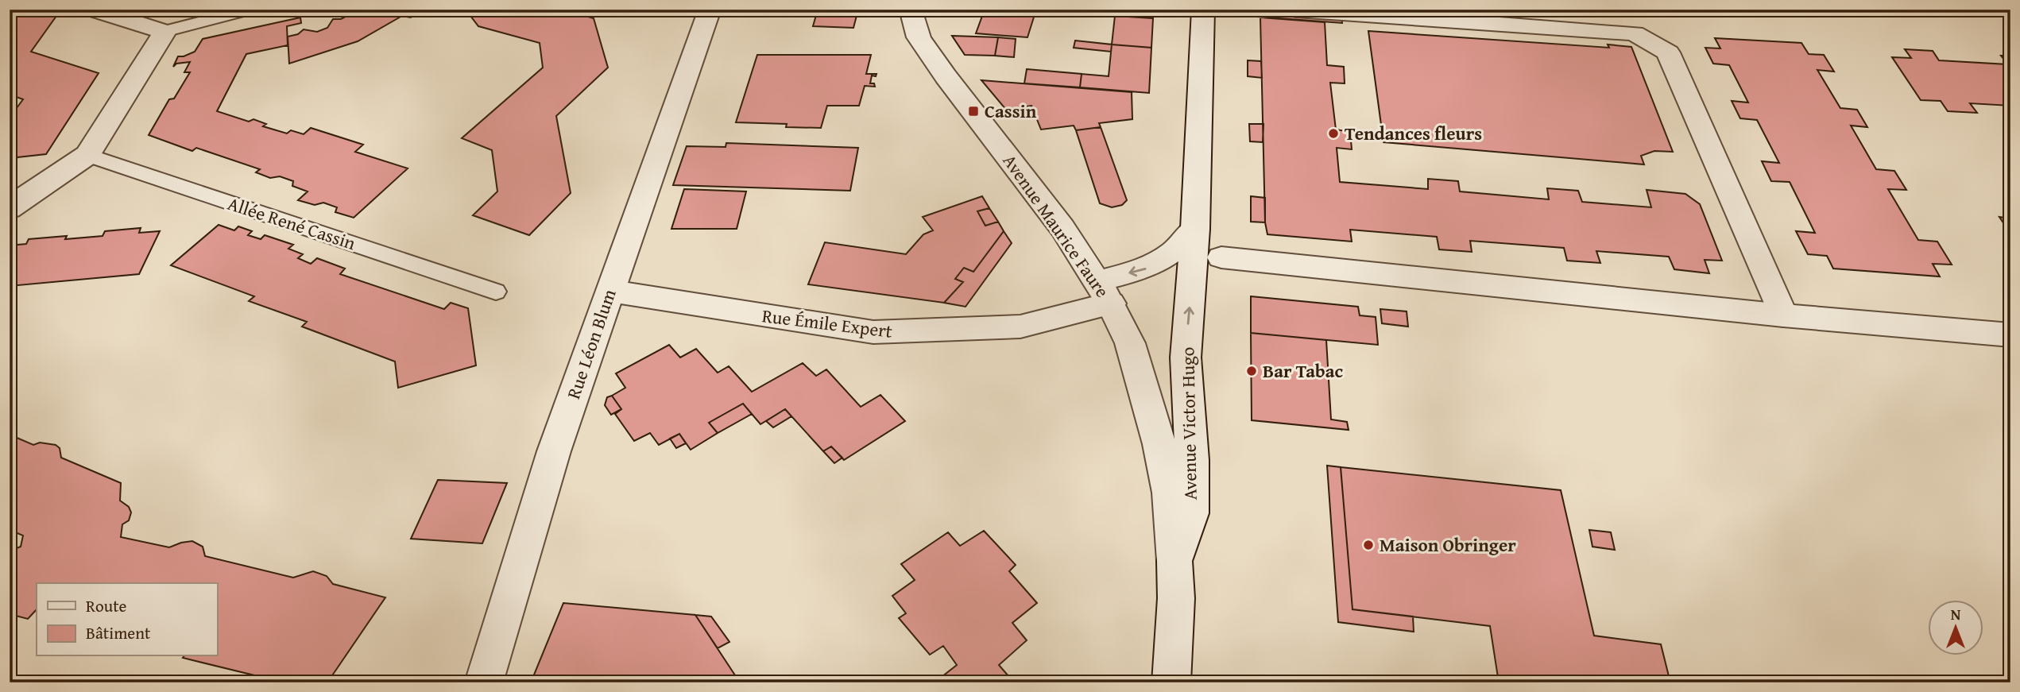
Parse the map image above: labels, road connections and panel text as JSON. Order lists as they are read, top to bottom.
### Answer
{
  "streets": {
    "street": [
      "Avenue Maurice Faure",
      "Rue Émile Expert",
      "Rue Léon Blum",
      "Avenue Victor Hugo"
    ],
    "lane": ["Allée René Cassin"]
  },
  "crossings": [
    ["Avenue Maurice Faure", "Rue Émile Expert"],
    ["Avenue Maurice Faure", "Avenue Victor Hugo"],
    ["Rue Émile Expert", "Rue Léon Blum"]
  ],
  "one_way": ["Avenue Victor Hugo"],
  "places": {
    "transit": ["Cassin"],
    "other": ["Tendances fleurs", "Bar Tabac", "Maison Obringer"]
  },
  "legend": ["Route", "Bâtiment"],
  "north": "top"
}
